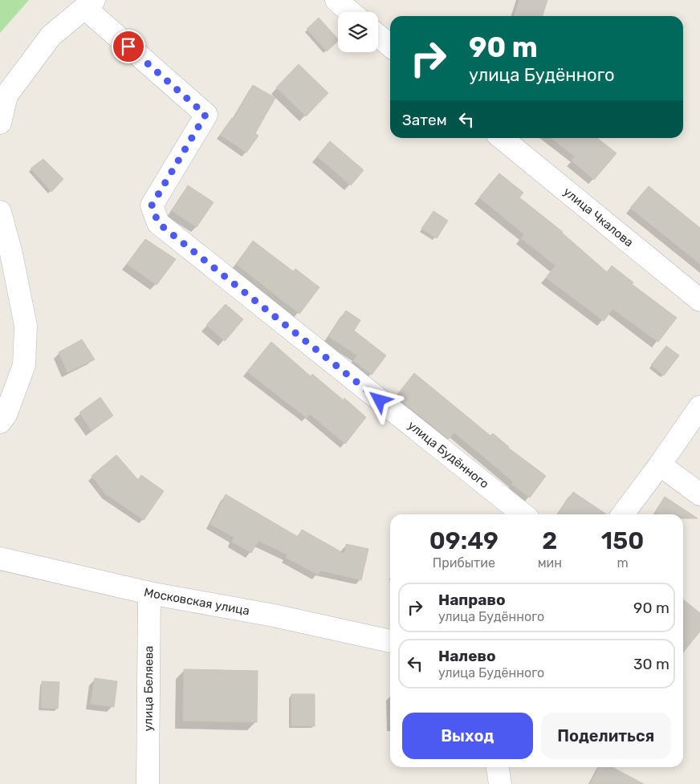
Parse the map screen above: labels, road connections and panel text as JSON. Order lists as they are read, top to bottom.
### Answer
{
  "streets": {
    "street": [
      "улица Чкалова",
      "улица Будённого",
      "Московская улица",
      "улица Беляева"
    ]
  },
  "crossings": [
    ["Московская улица", "улица Беляева"]
  ],
  "page": {
    "turn": ["90 m", "улица Будённого"],
    "then": "Затем",
    "eta": [
      "09:49",
      "Прибытие",
      "2",
      "мин",
      "150",
      "m"
    ],
    "list": [
      {
        "name": "Направо",
        "note": "улица Будённого",
        "value": "90 m"
      },
      {
        "name": "Налево",
        "note": "улица Будённого",
        "value": "30 m"
      }
    ],
    "buttons": ["Выход", "Поделиться"]
  }
}
